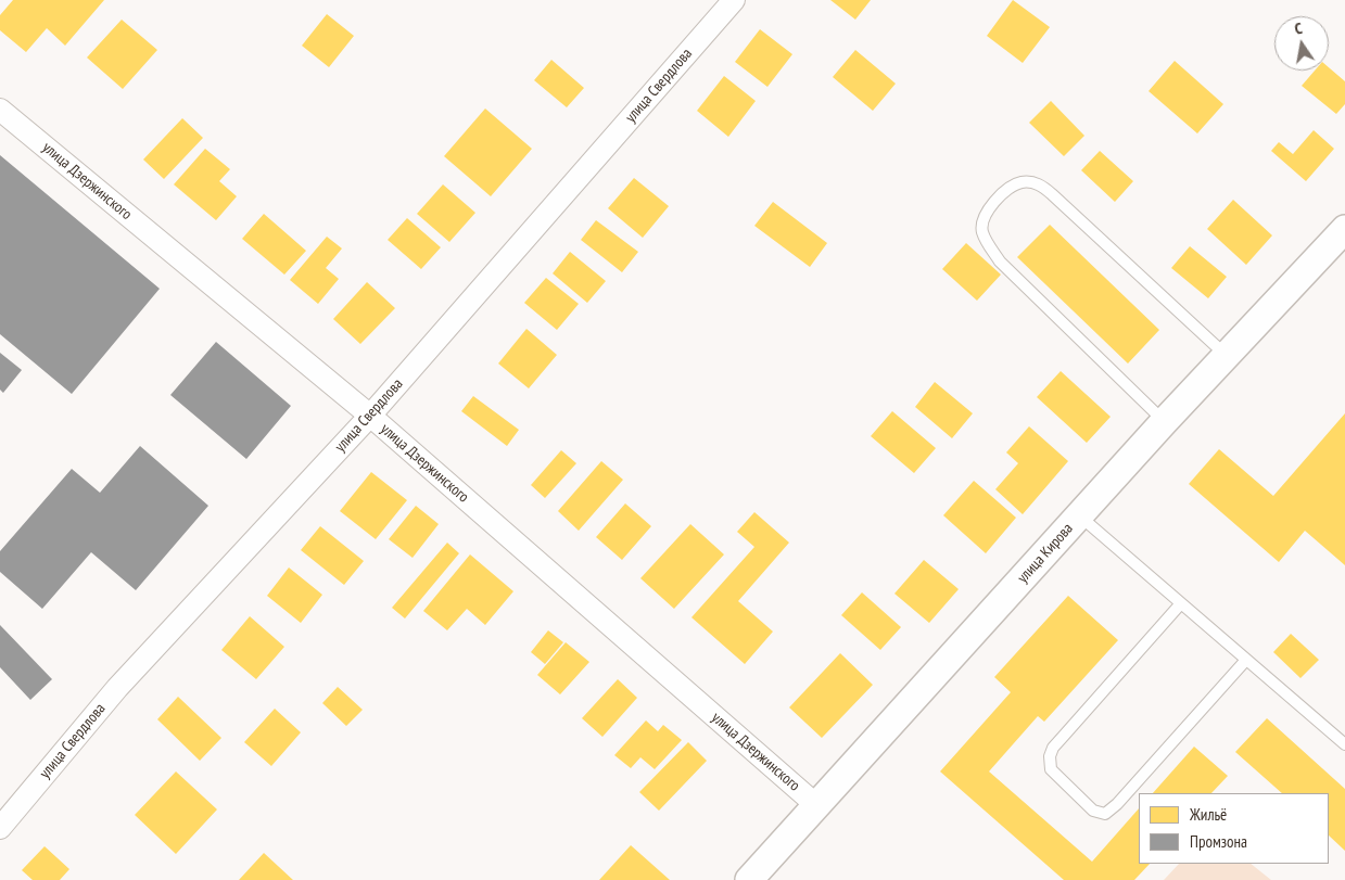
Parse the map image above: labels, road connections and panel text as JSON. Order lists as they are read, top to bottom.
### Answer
{
  "streets": {
    "street": ["улица Свердлова", "улица Дзержинского", "улица Кирова"]
  },
  "crossings": [
    ["улица Свердлова", "улица Дзержинского"],
    ["улица Дзержинского", "улица Кирова"]
  ],
  "legend": ["Жильё", "Промзона"],
  "north": "top"
}
